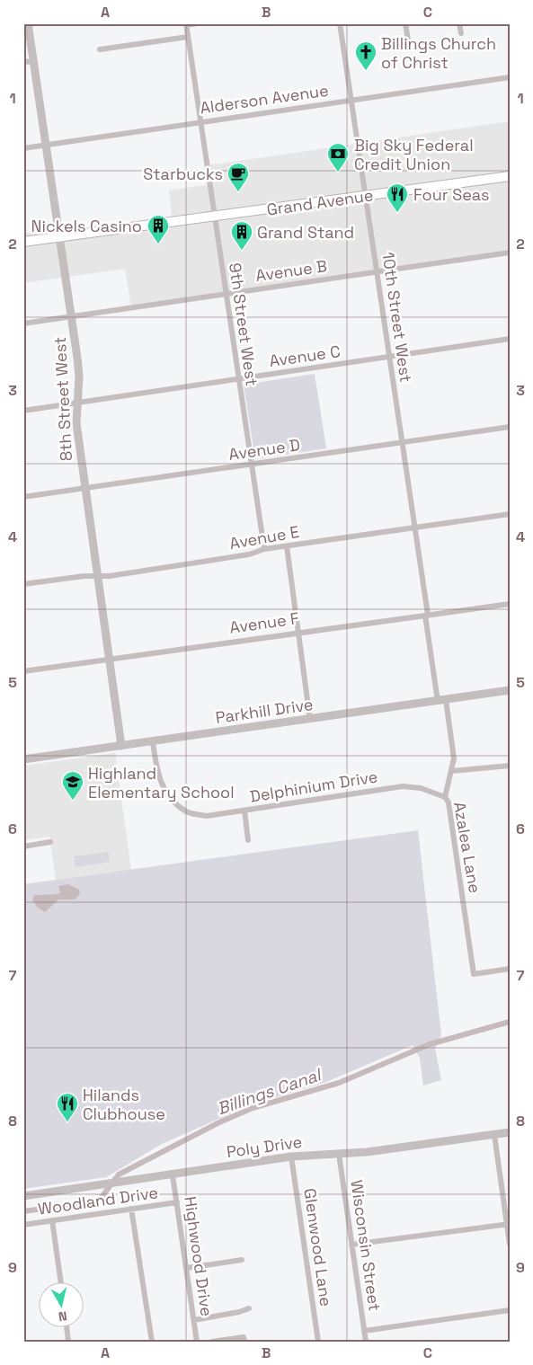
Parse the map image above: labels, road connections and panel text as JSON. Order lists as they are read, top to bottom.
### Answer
{
  "streets": {
    "main road": ["Grand Avenue"],
    "street": [
      "Alderson Avenue",
      "Avenue B",
      "10th Street West",
      "9th Street West",
      "Avenue C",
      "8th Street West",
      "Avenue D",
      "Avenue E",
      "Avenue F",
      "Parkhill Drive",
      "Delphinium Drive",
      "Azalea Lane",
      "Poly Drive",
      "Woodland Drive",
      "Wisconsin Street",
      "Glenwood Lane",
      "Highwood Drive"
    ]
  },
  "crossings": [
    ["Alderson Avenue", "10th Street West"],
    ["Alderson Avenue", "9th Street West"],
    ["Alderson Avenue", "8th Street West"],
    ["Grand Avenue", "10th Street West"],
    ["Grand Avenue", "9th Street West"],
    ["Grand Avenue", "8th Street West"],
    ["Avenue B", "10th Street West"],
    ["Avenue B", "9th Street West"],
    ["Avenue B", "8th Street West"],
    ["10th Street West", "Avenue C"],
    ["10th Street West", "Avenue D"],
    ["10th Street West", "Avenue E"],
    ["10th Street West", "Avenue F"],
    ["10th Street West", "Parkhill Drive"],
    ["10th Street West", "Azalea Lane"],
    ["9th Street West", "Avenue C"],
    ["9th Street West", "Avenue D"],
    ["9th Street West", "Avenue E"],
    ["Avenue C", "8th Street West"],
    ["8th Street West", "Avenue D"],
    ["8th Street West", "Avenue E"],
    ["8th Street West", "Avenue F"],
    ["8th Street West", "Parkhill Drive"],
    ["Parkhill Drive", "Delphinium Drive"],
    ["Parkhill Drive", "Azalea Lane"],
    ["Delphinium Drive", "Azalea Lane"],
    ["Poly Drive", "Wisconsin Street"],
    ["Poly Drive", "Glenwood Lane"],
    ["Poly Drive", "Highwood Drive"],
    ["Woodland Drive", "Highwood Drive"]
  ],
  "water": ["Billings Canal"],
  "places": {
    "church": ["Billings Church of Christ"],
    "bank": ["Big Sky Federal Credit Union"],
    "cafe": ["Starbucks"],
    "restaurant": ["Four Seas", "Hilands Clubhouse"],
    "building": ["Nickels Casino", "Grand Stand"],
    "school or university": ["Highland Elementary School"]
  },
  "north": "bottom",
  "grid": {
    "columns": ["A", "B", "C"],
    "rows": [
      "1",
      "2",
      "3",
      "4",
      "5",
      "6",
      "7",
      "8",
      "9"
    ]
  }
}
